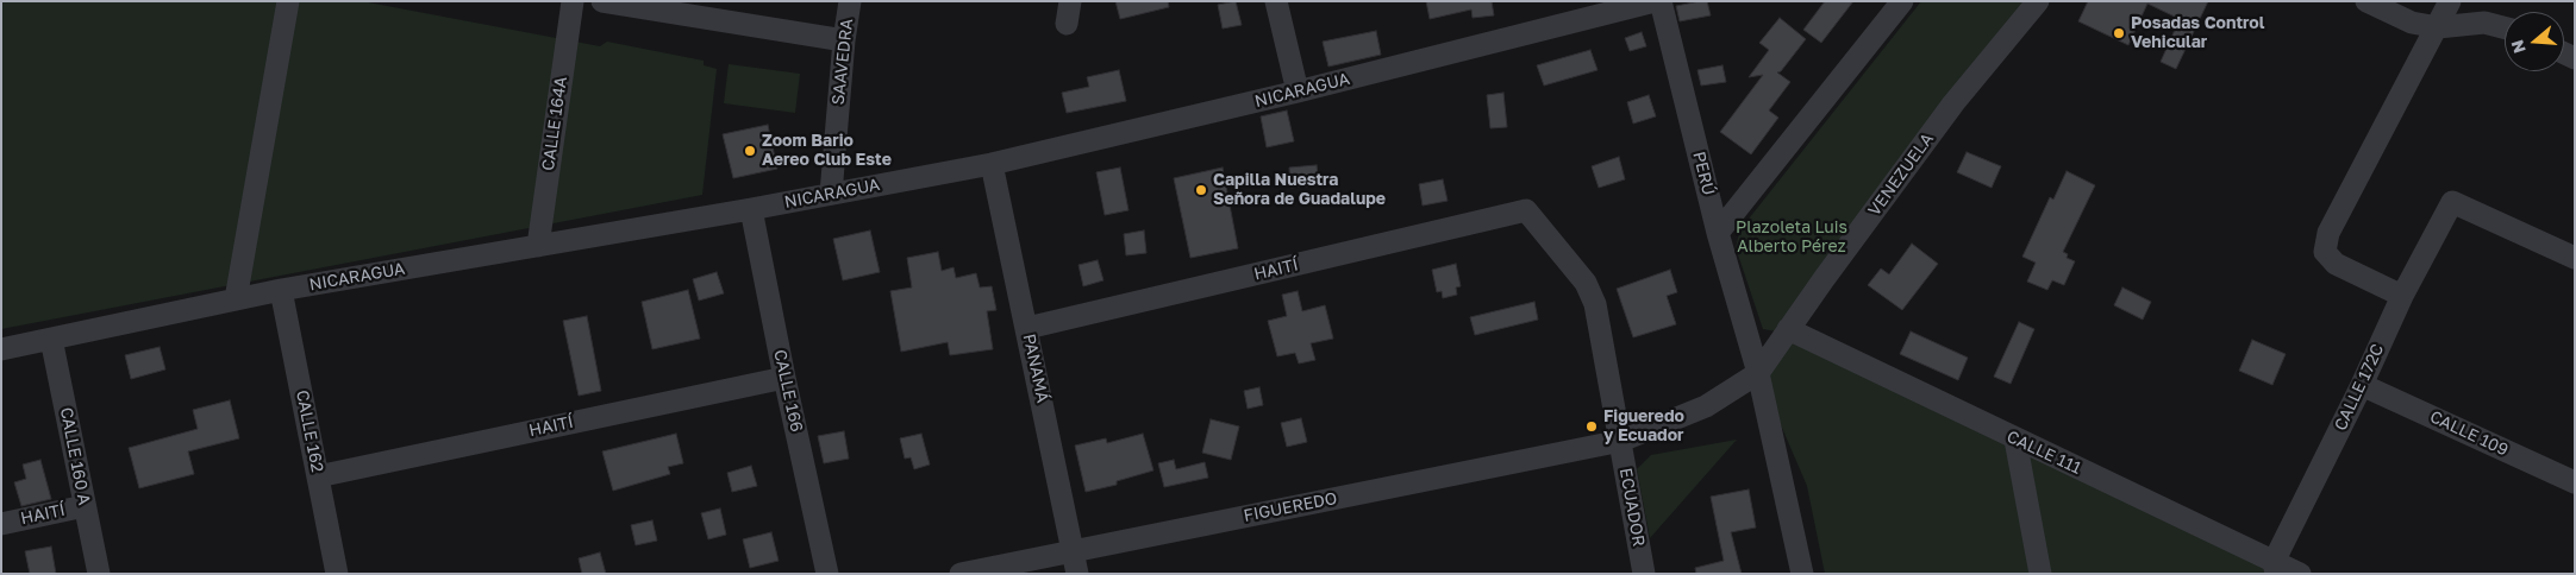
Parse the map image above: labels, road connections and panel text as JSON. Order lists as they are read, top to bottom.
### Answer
{
  "streets": {
    "street": [
      "SAAVEDRA",
      "NICARAGUA",
      "CALLE 164A",
      "PERÚ",
      "VENEZUELA",
      "HAITÍ",
      "PANAMÁ",
      "CALLE 172C",
      "CALLE 166",
      "CALLE 162",
      "CALLE 109",
      "CALLE 111",
      "CALLE 160 A",
      "FIGUEREDO",
      "ECUADOR"
    ]
  },
  "crossings": [
    ["SAAVEDRA", "NICARAGUA"],
    ["NICARAGUA", "CALLE 164A"],
    ["NICARAGUA", "PANAMÁ"],
    ["NICARAGUA", "CALLE 166"],
    ["NICARAGUA", "CALLE 162"],
    ["NICARAGUA", "CALLE 160 A"],
    ["PERÚ", "VENEZUELA"],
    ["VENEZUELA", "CALLE 111"],
    ["VENEZUELA", "FIGUEREDO"],
    ["VENEZUELA", "ECUADOR"],
    ["HAITÍ", "PANAMÁ"],
    ["HAITÍ", "CALLE 166"],
    ["HAITÍ", "CALLE 162"],
    ["HAITÍ", "CALLE 160 A"],
    ["HAITÍ", "ECUADOR"],
    ["PANAMÁ", "FIGUEREDO"],
    ["CALLE 172C", "CALLE 109"],
    ["CALLE 172C", "CALLE 111"],
    ["FIGUEREDO", "ECUADOR"]
  ],
  "parks": ["Plazoleta Luis Alberto Pérez"],
  "places": [
    "Posadas Control Vehicular",
    "Zoom Bario Aereo Club Este",
    "Capilla Nuestra Señora de Guadalupe",
    "Figueredo y Ecuador"
  ],
  "north": "left"
}
